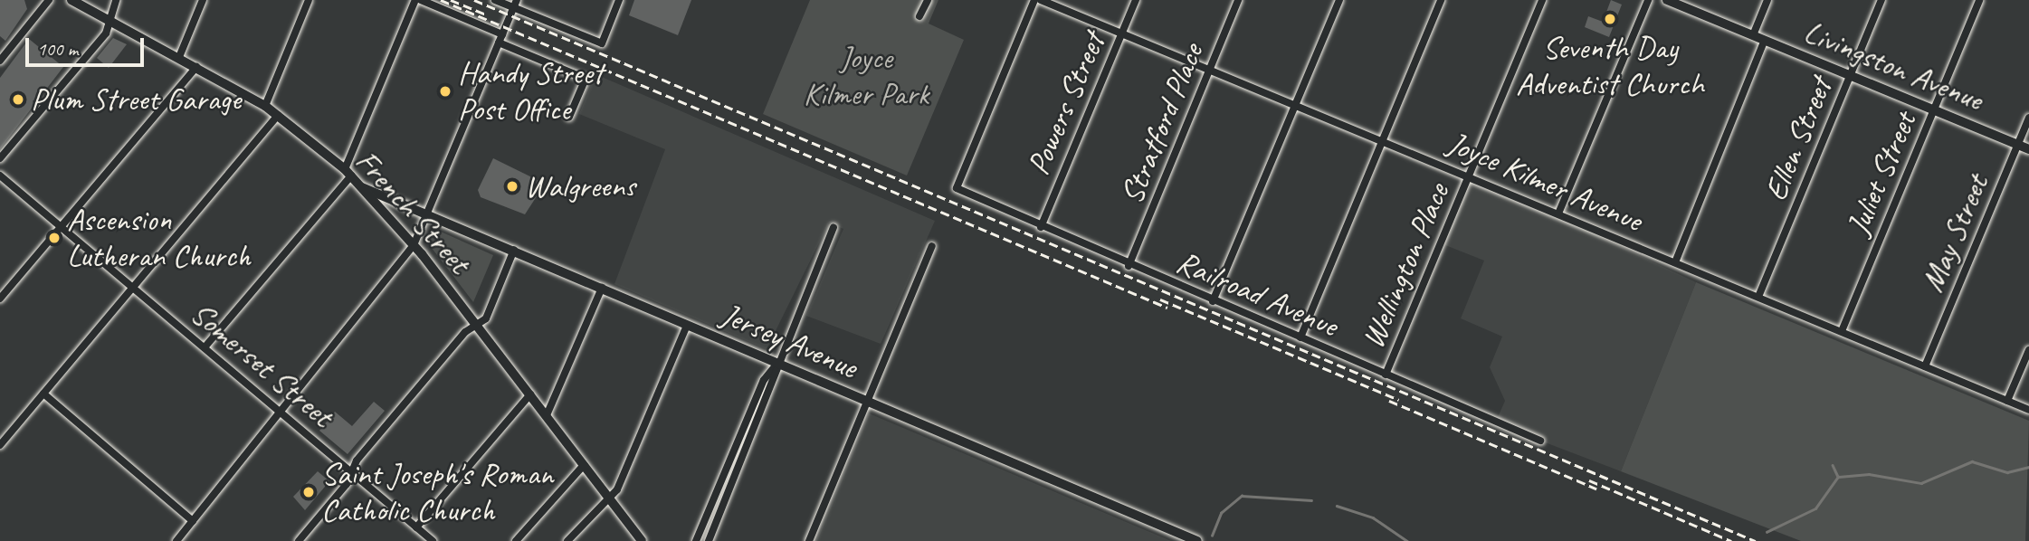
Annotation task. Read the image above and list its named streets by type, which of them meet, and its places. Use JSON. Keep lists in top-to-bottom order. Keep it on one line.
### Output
{"streets":{"main road":["Livingston Avenue","French Street"],"street":["Powers Street","Stratford Place","Ellen Street","Juliet Street","Joyce Kilmer Avenue","May Street","Wellington Place","Railroad Avenue","Jersey Avenue","Somerset Street"]},"crossings":[["Livingston Avenue","Ellen Street"],["Livingston Avenue","Juliet Street"],["Livingston Avenue","May Street"],["Powers Street","Joyce Kilmer Avenue"],["Powers Street","Railroad Avenue"],["Stratford Place","Joyce Kilmer Avenue"],["Stratford Place","Railroad Avenue"],["Ellen Street","Joyce Kilmer Avenue"],["Juliet Street","Joyce Kilmer Avenue"],["Joyce Kilmer Avenue","May Street"],["Joyce Kilmer Avenue","Wellington Place"],["French Street","Jersey Avenue"],["Wellington Place","Railroad Avenue"]],"parks":["Joyce Kilmer Park"],"places":["Seventh Day Adventist Church","Handy Street Post Office","Plum Street Garage","Walgreens","Ascension Lutheran Church","Saint Joseph's Roman Catholic Church"],"scale_bar":"100 m"}
